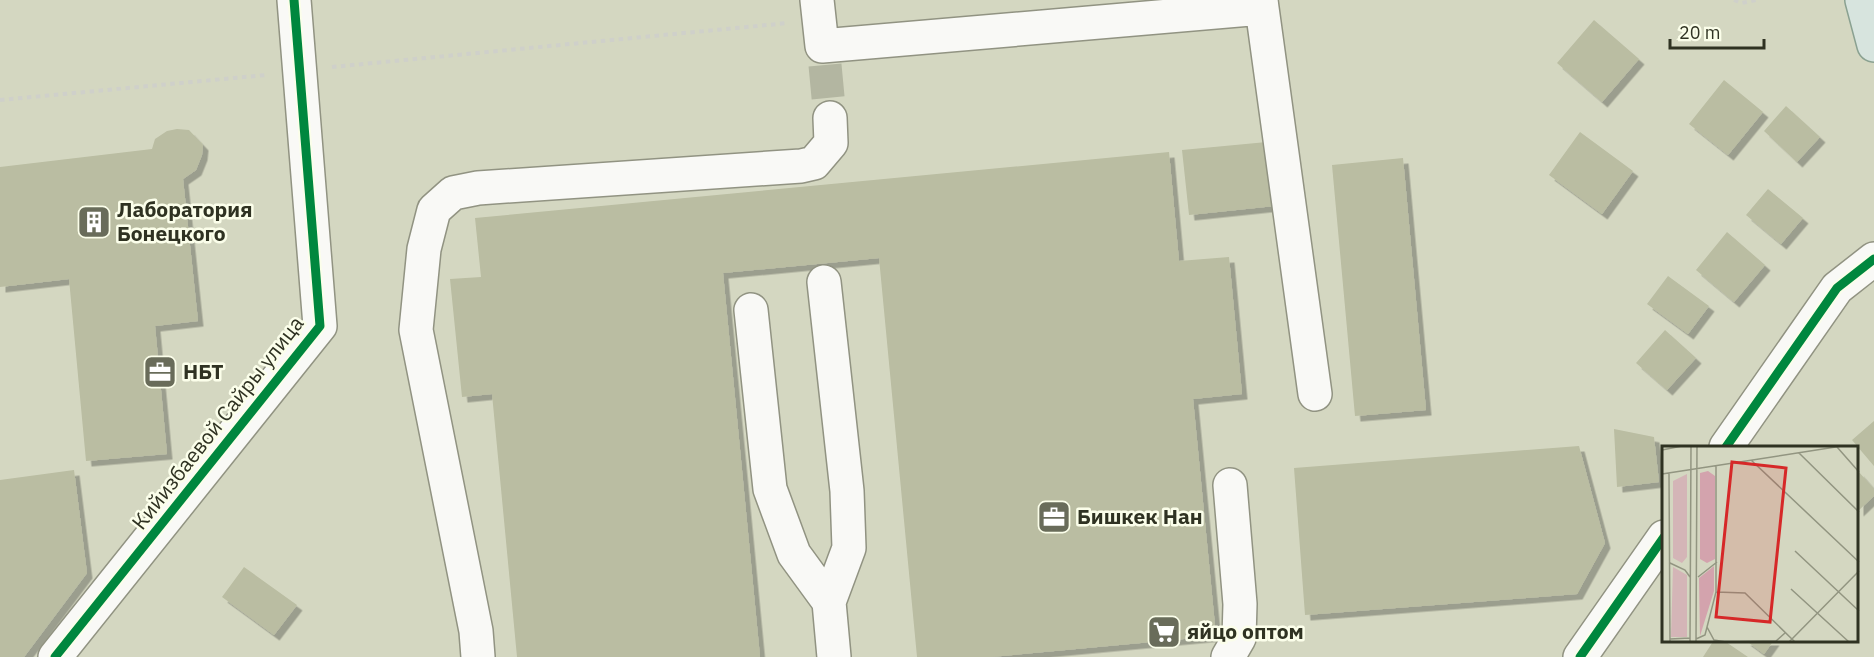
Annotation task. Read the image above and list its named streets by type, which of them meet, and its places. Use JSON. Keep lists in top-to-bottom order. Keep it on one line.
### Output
{"streets":{"street":["Кийизбаевой Сайры улица"]},"places":{"building":["Лаборатория Бонецкого"],"office":["НБТ","Бишкек Нан"],"supermarket":["яйцо оптом"]},"scale_bar":"20 m"}
